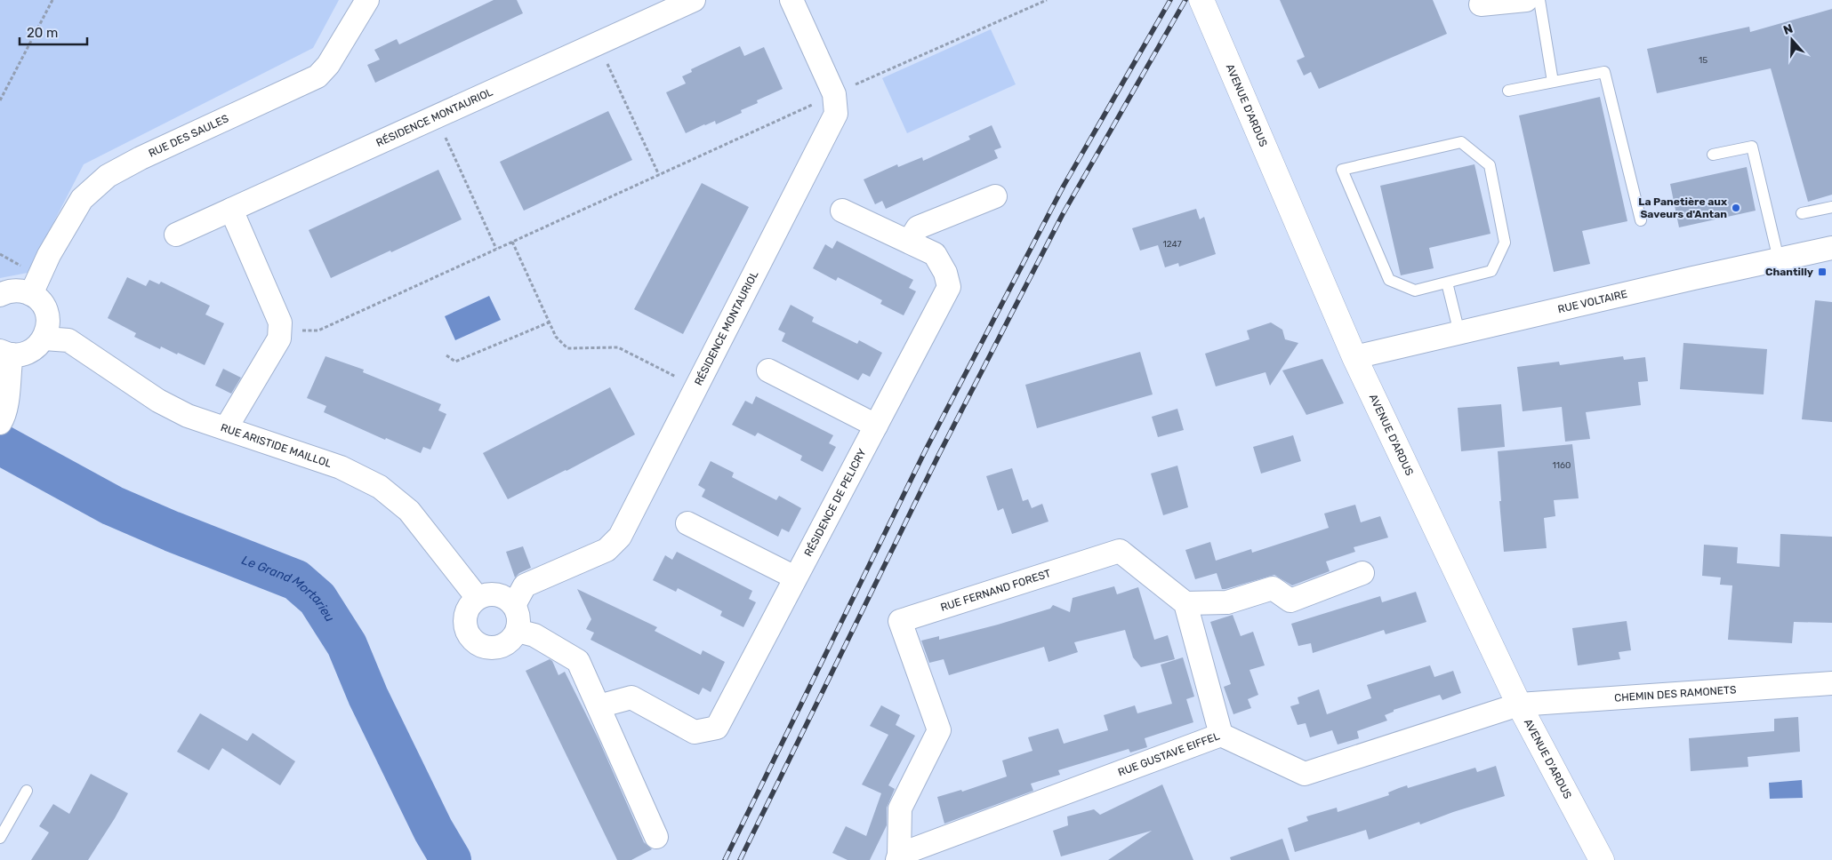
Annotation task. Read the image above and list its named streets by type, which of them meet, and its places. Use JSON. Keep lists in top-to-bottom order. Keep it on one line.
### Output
{"streets":{"main road":["AVENUE D'ARDUS"],"street":["RÉSIDENCE MONTAURIOL","RUE DES SAULES","RUE VOLTAIRE","RUE ARISTIDE MAILLOL","RÉSIDENCE DE PELICRY","RUE FERNAND FOREST","CHEMIN DES RAMONETS","RUE GUSTAVE EIFFEL"]},"crossings":[["AVENUE D'ARDUS","RUE VOLTAIRE"],["AVENUE D'ARDUS","CHEMIN DES RAMONETS"],["AVENUE D'ARDUS","RUE GUSTAVE EIFFEL"],["RÉSIDENCE MONTAURIOL","RUE ARISTIDE MAILLOL"],["RUE FERNAND FOREST","RUE GUSTAVE EIFFEL"],["CHEMIN DES RAMONETS","RUE GUSTAVE EIFFEL"]],"water":["Le Grand Mortarieu"],"places":{"other":["La Panetière aux Saveurs d'Antan"],"transit":["Chantilly"]},"house_numbers":["15","1247","1160"],"scale_bar":"20 m","north":"top"}
